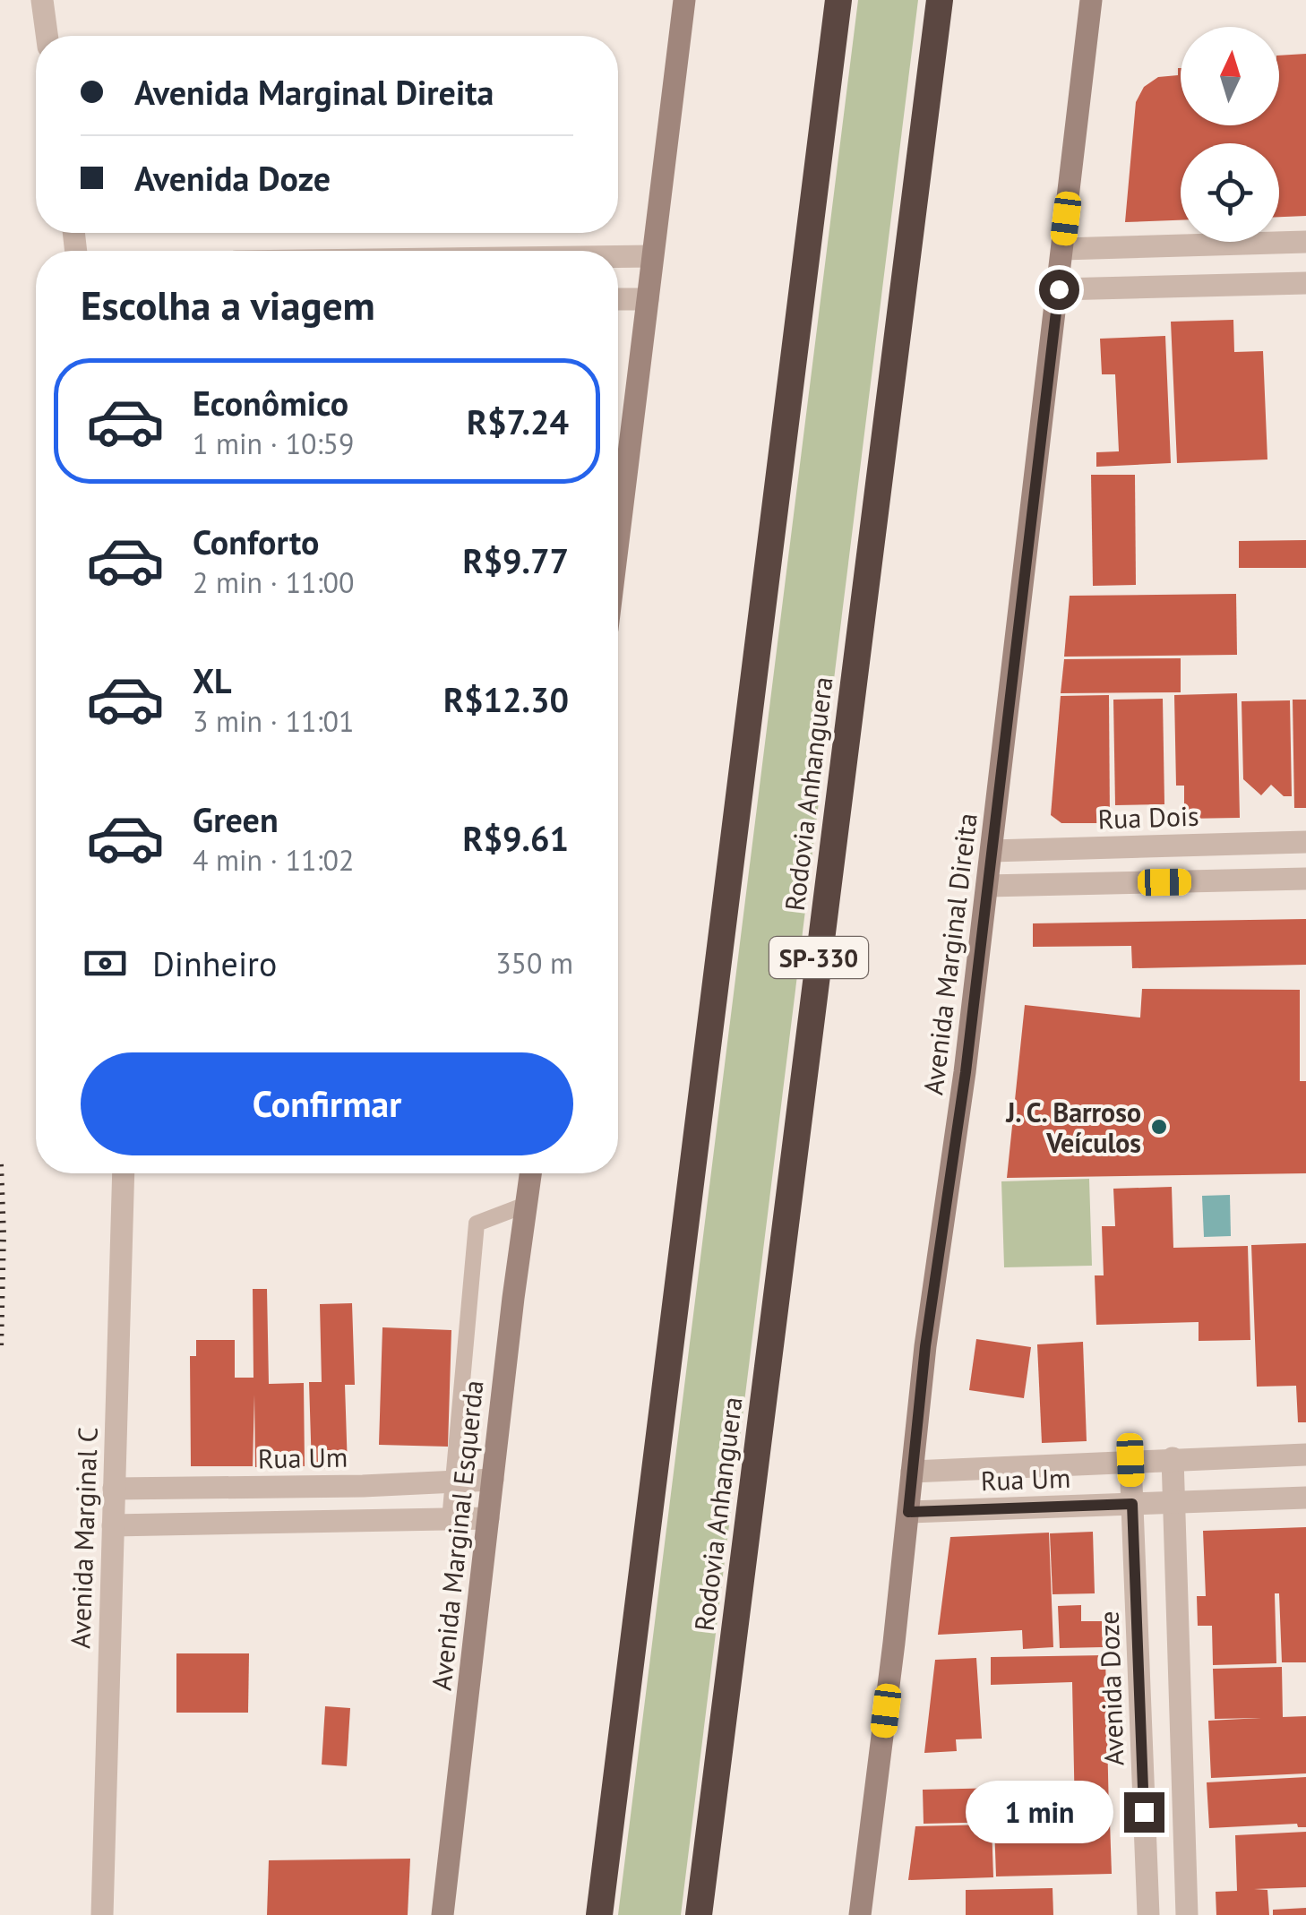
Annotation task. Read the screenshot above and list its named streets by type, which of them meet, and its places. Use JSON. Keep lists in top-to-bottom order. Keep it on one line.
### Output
{"streets":{"highway":["Rodovia Anhanguera","SP-330"],"main road":["Avenida Marginal Direita","Avenida Marginal Esquerda"],"street":["Rua Dois","Rua Um","Avenida Marginal C","Avenida Doze"]},"crossings":[["Rua Dois","Avenida Marginal Direita"],["Avenida Marginal Direita","Rua Um"],["Rua Um","Avenida Marginal Esquerda"],["Rua Um","Avenida Marginal C"],["Rua Um","Avenida Doze"]],"places":["J. C. Barroso Veículos"],"north":"top","page":{"banner":["Avenida Marginal Direita","Avenida Doze"],"heading":"Escolha a viagem","list":[{"name":"Econômico","note":"1 min · 10:59","value":"R$7.24"},{"name":"Conforto","note":"2 min · 11:00","value":"R$9.77"},{"name":"XL","note":"3 min · 11:01","value":"R$12.30"},{"name":"Green","note":"4 min · 11:02","value":"R$9.61"}],"pay":["Dinheiro","350 m"],"buttons":"Confirmar","bubble":"1 min"}}
